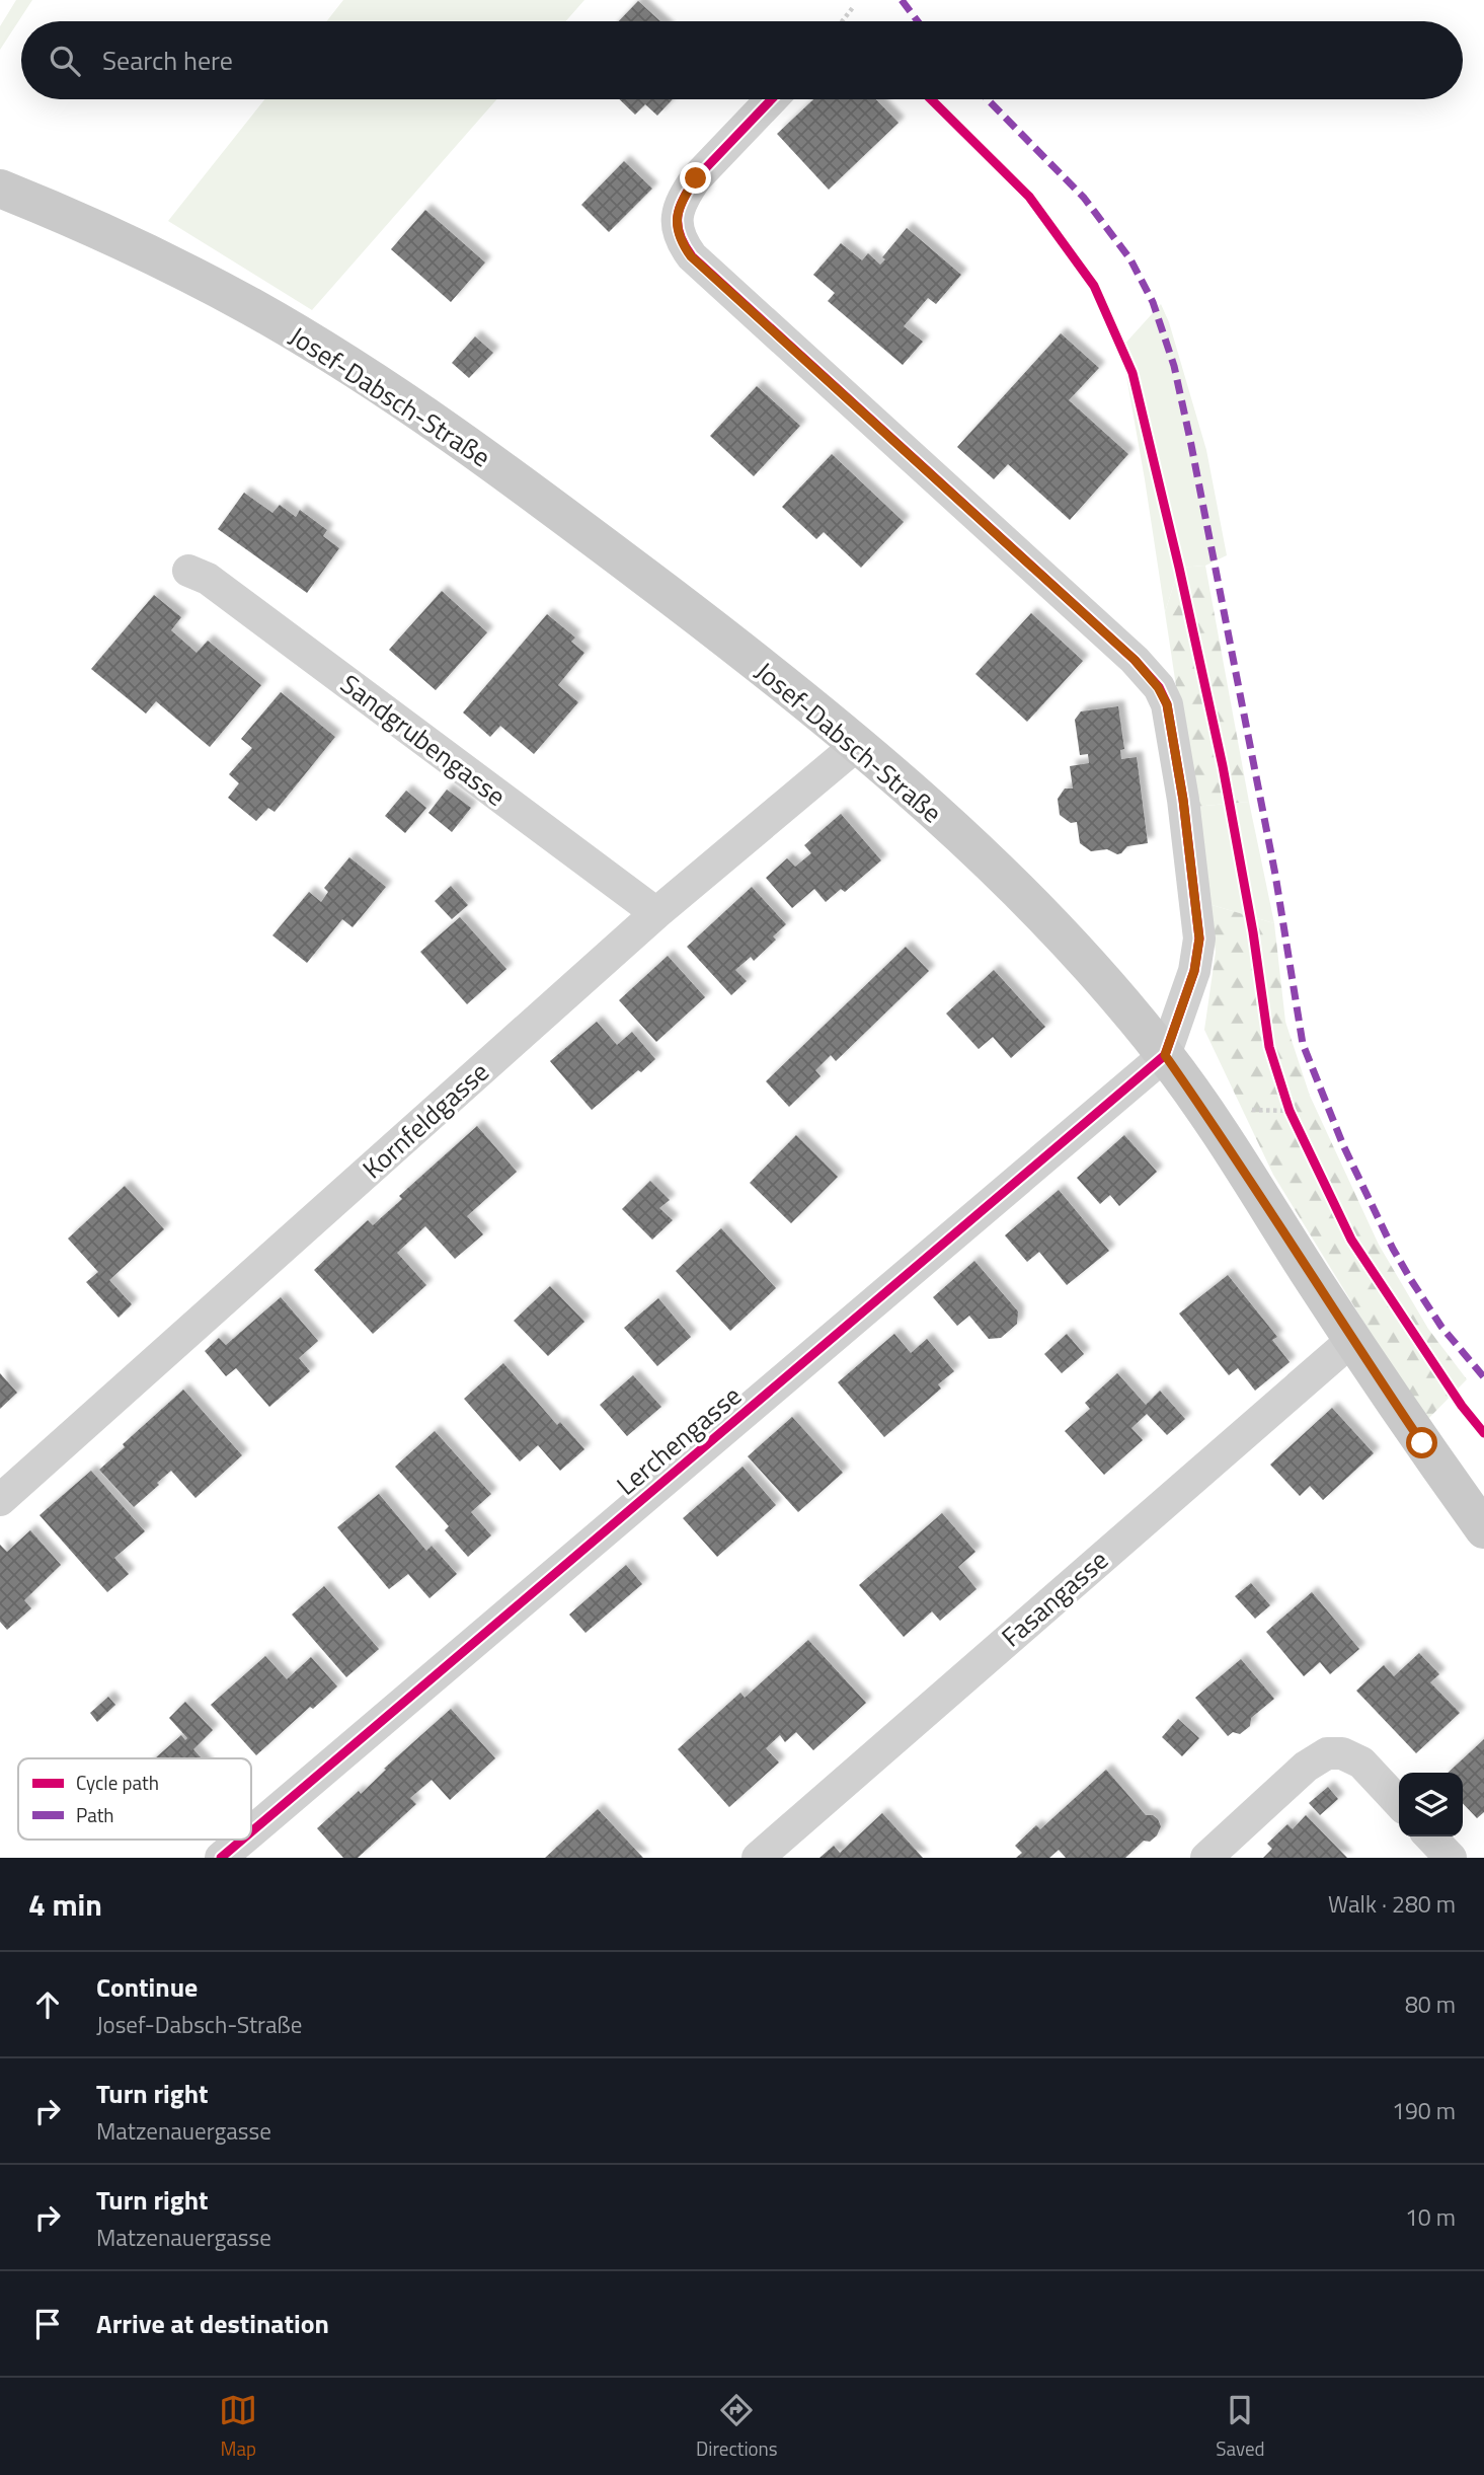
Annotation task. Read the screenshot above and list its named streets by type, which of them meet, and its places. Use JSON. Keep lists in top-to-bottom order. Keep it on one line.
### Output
{"streets":{"main road":["Josef-Dabsch-Straße"],"street":["Sandgrubengasse","Kornfeldgasse","Lerchengasse","Fasangasse"]},"crossings":[["Josef-Dabsch-Straße","Kornfeldgasse"],["Josef-Dabsch-Straße","Lerchengasse"],["Josef-Dabsch-Straße","Fasangasse"],["Sandgrubengasse","Kornfeldgasse"]],"legend":["Cycle path","Path"],"page":{"search":"Search here","heading":["4 min","Walk · 280 m"],"list":[["Continue","Josef-Dabsch-Straße","80 m"],["Turn right","Matzenauergasse","190 m"],["Turn right","Matzenauergasse","10 m"],"Arrive at destination"],"nav":["Map","Directions","Saved"]}}
